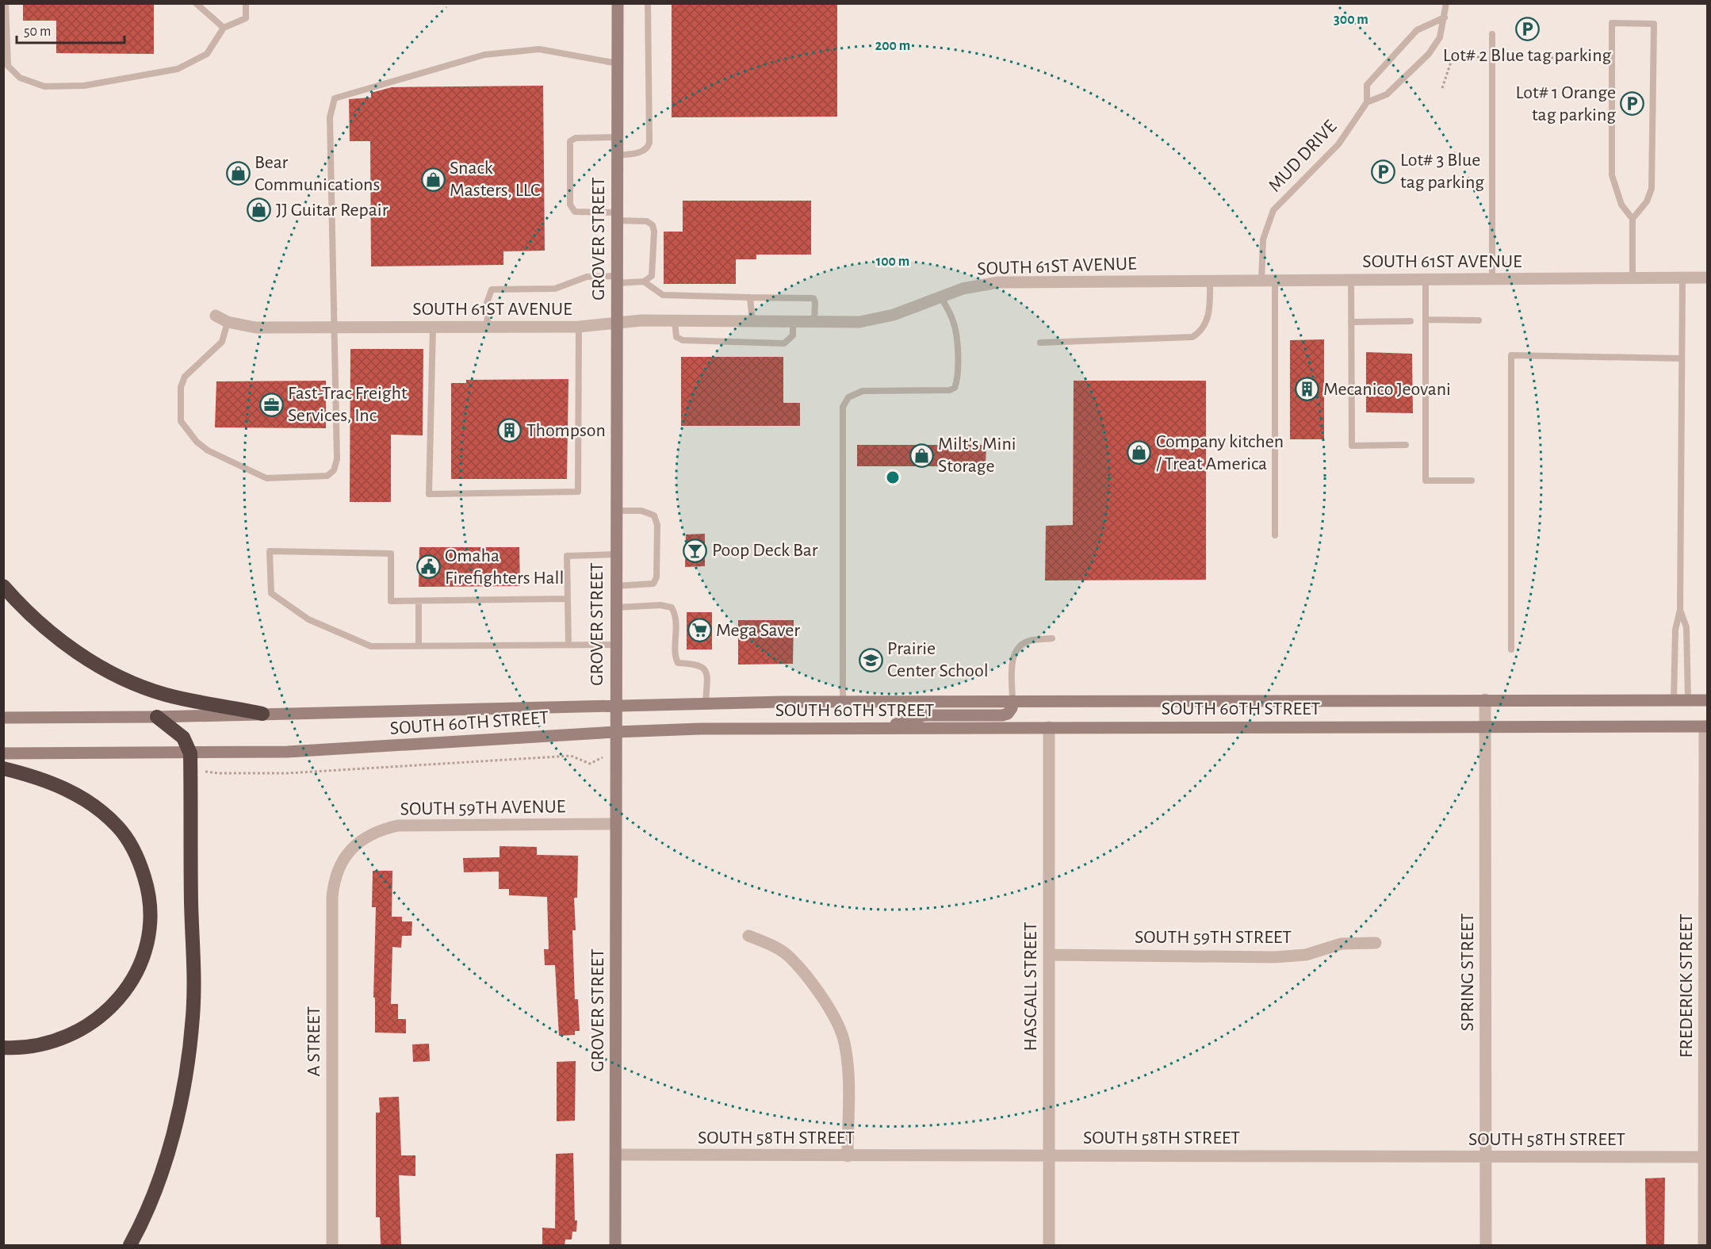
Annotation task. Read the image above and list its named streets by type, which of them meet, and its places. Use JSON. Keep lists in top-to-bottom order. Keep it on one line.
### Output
{"streets":{"main road":["GROVER STREET","SOUTH 60TH STREET"],"street":["SOUTH 61ST AVENUE","SOUTH 59TH AVENUE","SOUTH 59TH STREET","SPRING STREET","FREDERICK STREET","HASCALL STREET","A STREET","SOUTH 58TH STREET"],"lane":["MUD DRIVE"]},"crossings":[["MUD DRIVE","SOUTH 61ST AVENUE"],["GROVER STREET","SOUTH 61ST AVENUE"],["GROVER STREET","SOUTH 60TH STREET"],["GROVER STREET","SOUTH 59TH AVENUE"],["GROVER STREET","SOUTH 58TH STREET"],["SOUTH 60TH STREET","SPRING STREET"],["SOUTH 60TH STREET","FREDERICK STREET"],["SOUTH 60TH STREET","HASCALL STREET"],["SOUTH 59TH AVENUE","A STREET"],["SOUTH 59TH STREET","HASCALL STREET"],["SPRING STREET","SOUTH 58TH STREET"],["FREDERICK STREET","SOUTH 58TH STREET"],["HASCALL STREET","SOUTH 58TH STREET"]],"places":{"parking":["Lot# 2 Blue tag parking","Lot# 1 Orange tag parking","Lot# 3 Blue tag parking"],"shop":["Bear Communications","Snack Masters, LLC","JJ Guitar Repair","Company kitchen / Treat America","Milt's Mini Storage"],"building":["Mecanico Jeovani","Thompson"],"office":["Fast-Trac Freight Services, Inc"],"bar":["Poop Deck Bar"],"public building":["Omaha Firefighters Hall"],"supermarket":["Mega Saver"],"school or university":["Prairie Center School"]},"scale_bar":"50 m","rings":["300 m","200 m","100 m"]}
